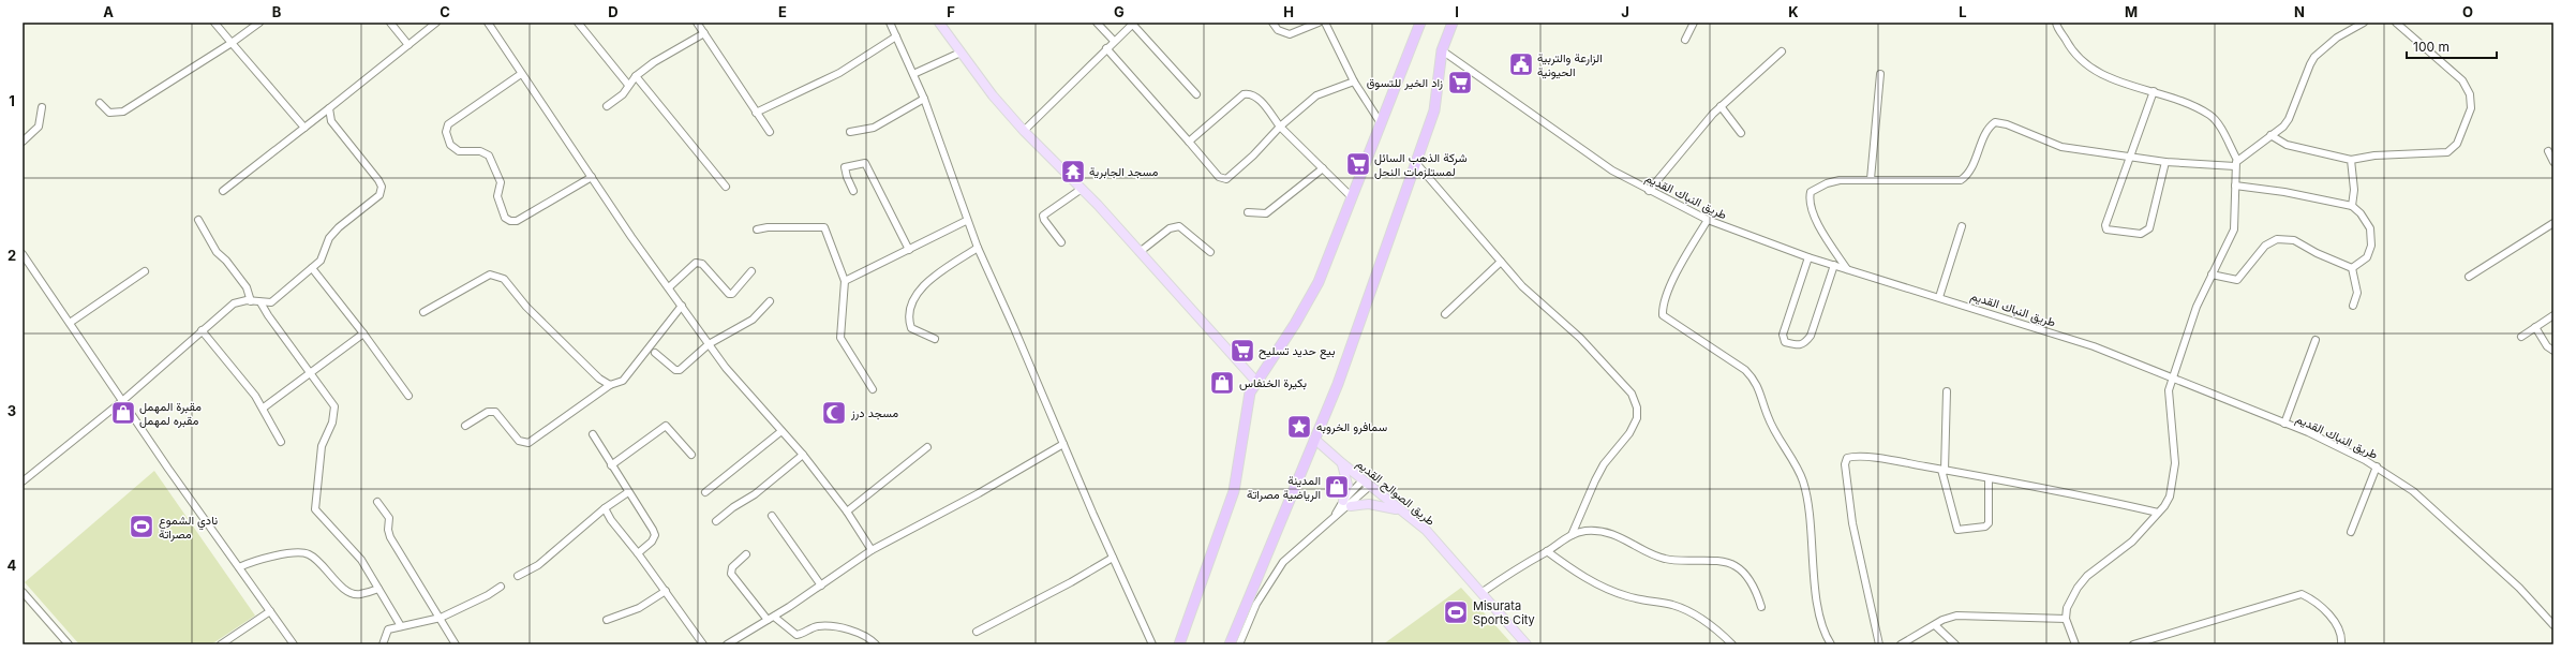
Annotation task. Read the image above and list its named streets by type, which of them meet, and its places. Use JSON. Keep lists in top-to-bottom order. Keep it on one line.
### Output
{"streets":{"main road":["طريق الصوالح القديم"],"street":["طريق النباك القديم"]},"places":{"public building":["الزارعة والتربية الحيونية"],"supermarket":["زاد الخير للتسوق","شركة الذهب السائل لمستلزمات النحل","بيع حديد تسليح"],"temple":["مسجد الجابرية"],"shop":["بكيرة الخنفاس","مقبرة المهمل مقبره لمهمل","المدينة الرياضية مصراتة"],"mosque":["مسجد درز"],"place":["سمافرو الخروبه"],"sports":["نادي الشموع مصراتة","Misurata Sports City"]},"scale_bar":"100 m","grid":{"columns":["A","B","C","D","E","F","G","H","I","J","K","L","M","N","O"],"rows":["1","2","3","4"]}}
